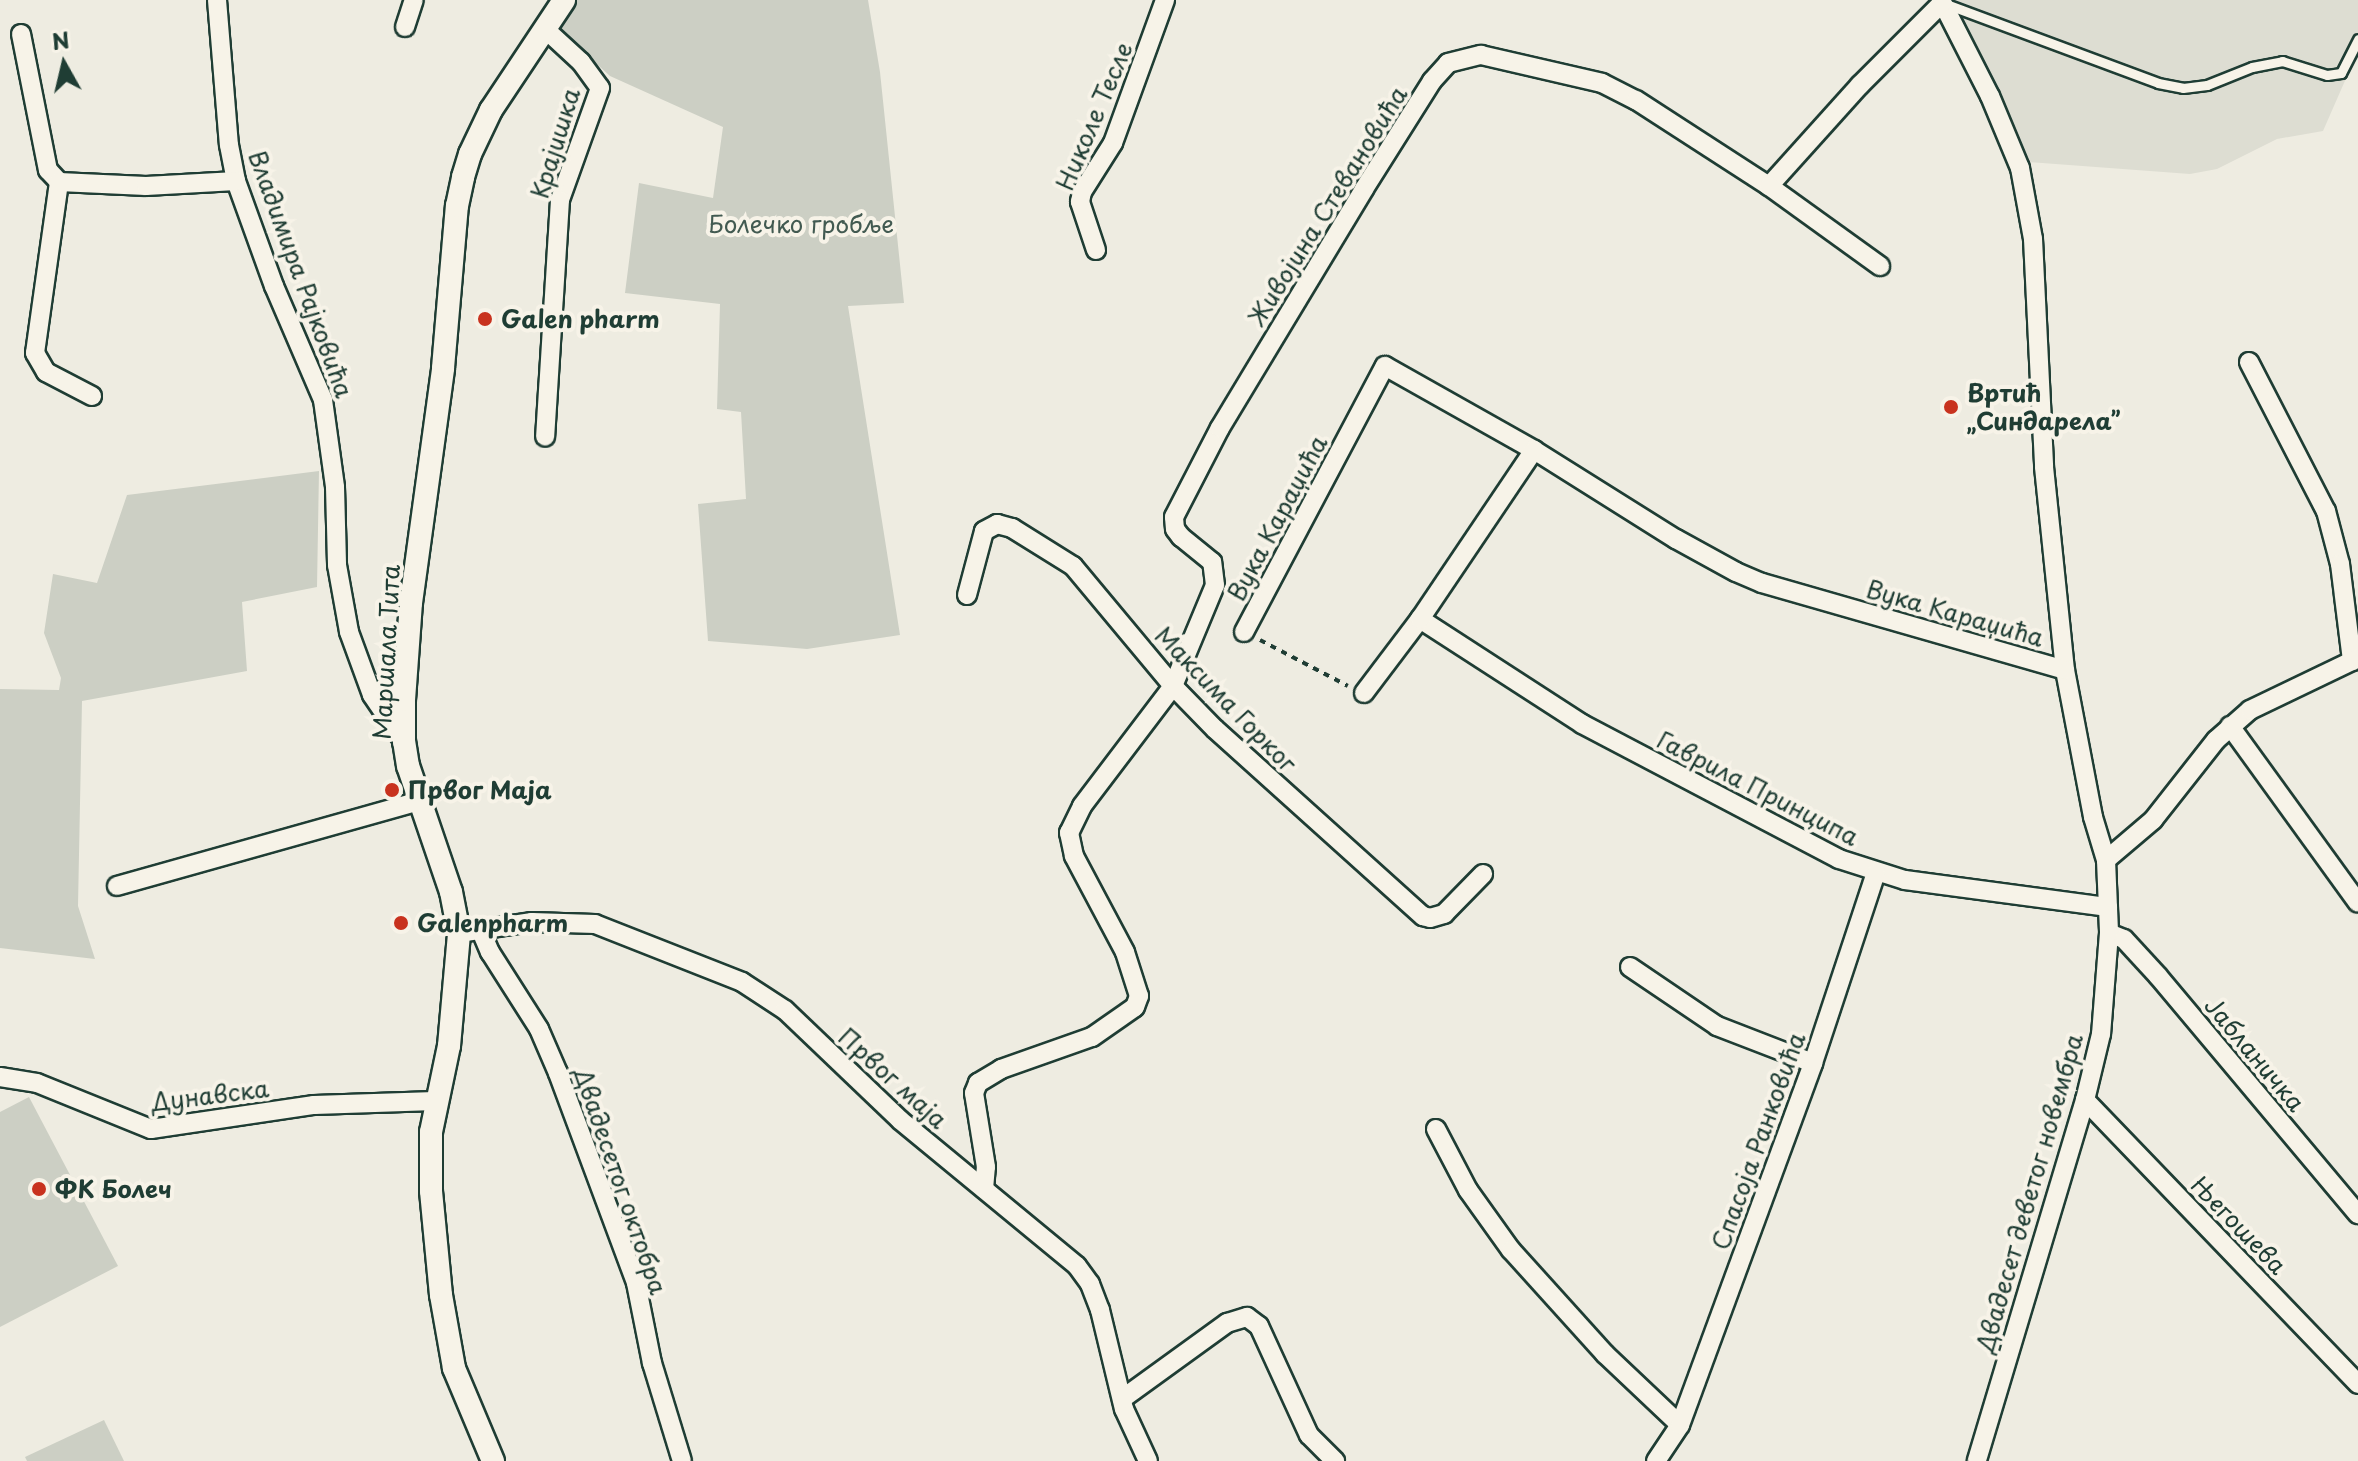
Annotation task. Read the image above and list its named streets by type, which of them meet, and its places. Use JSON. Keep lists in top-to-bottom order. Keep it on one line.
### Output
{"streets":{"street":["Николе Тесле","Крајишка","Живојина Стевановића","Владимира Рајковића","Вука Караџића","Маршала Тита","Максима Горког","Гаврила Принципа","Јабланичка","Првог маја","Дунавска","Спасоја Ранковића","Двадесетог октобра","Двадесет деветог новембра","Његошева"]},"crossings":[["Крајишка","Маршала Тита"],["Живојина Стевановића","Максима Горког"],["Владимира Рајковића","Маршала Тита"],["Вука Караџића","Двадесет деветог новембра"],["Маршала Тита","Првог маја"],["Маршала Тита","Дунавска"],["Маршала Тита","Двадесетог октобра"],["Гаврила Принципа","Спасоја Ранковића"],["Гаврила Принципа","Двадесет деветог новембра"],["Јабланичка","Двадесет деветог новембра"],["Првог маја","Двадесетог октобра"],["Двадесет деветог новембра","Његошева"]],"parks":["Болечко гробље"],"places":["Galen pharm","Вртић „Синдарела”","Првог Маја","Galenpharm","ФК Болеч"],"north":"top"}
